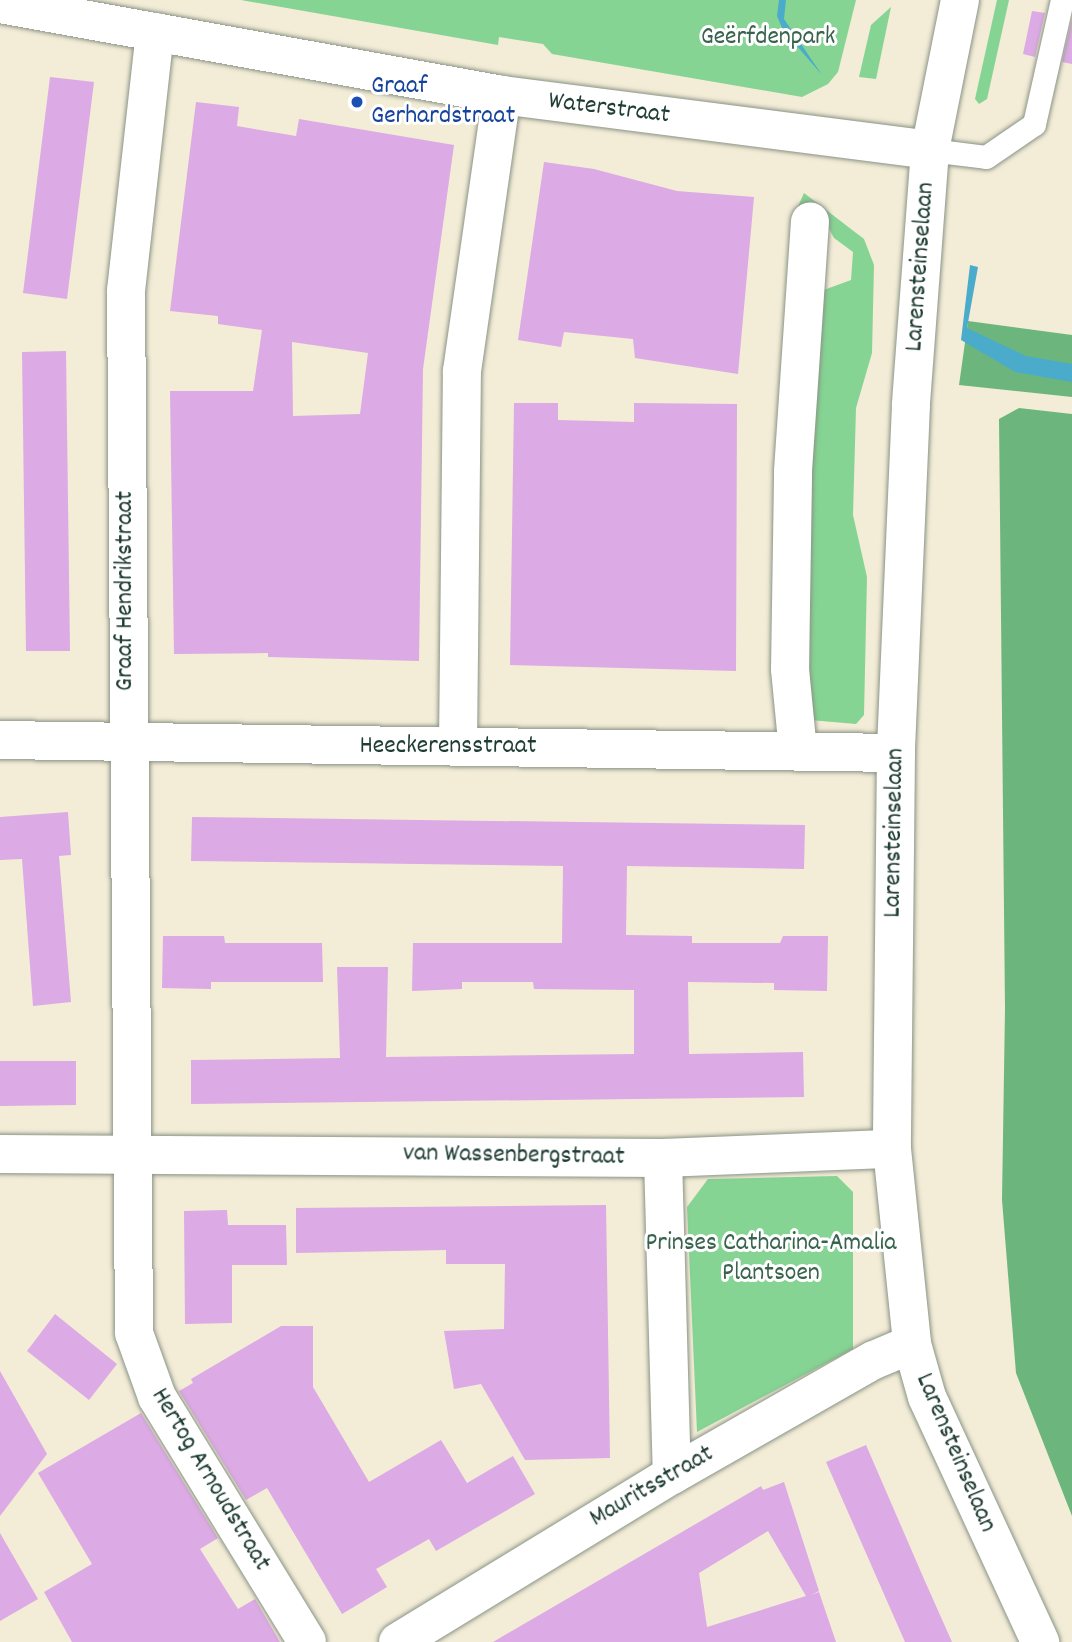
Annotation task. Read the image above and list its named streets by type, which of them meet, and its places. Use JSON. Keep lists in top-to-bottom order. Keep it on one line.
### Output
{"streets":{"street":["Waterstraat","Larensteinselaan","Graaf Hendrikstraat","Heeckerensstraat","van Wassenbergstraat","Hertog Arnoudstraat","Mauritsstraat"]},"crossings":[["Waterstraat","Larensteinselaan"],["Waterstraat","Graaf Hendrikstraat"],["Larensteinselaan","Heeckerensstraat"],["Larensteinselaan","van Wassenbergstraat"],["Larensteinselaan","Mauritsstraat"],["Graaf Hendrikstraat","Heeckerensstraat"],["Graaf Hendrikstraat","van Wassenbergstraat"],["Graaf Hendrikstraat","Hertog Arnoudstraat"],["van Wassenbergstraat","Hertog Arnoudstraat"]],"parks":["Geërfdenpark","Prinses Catharina-Amalia Plantsoen"],"places":["Graaf Gerhardstraat"]}
